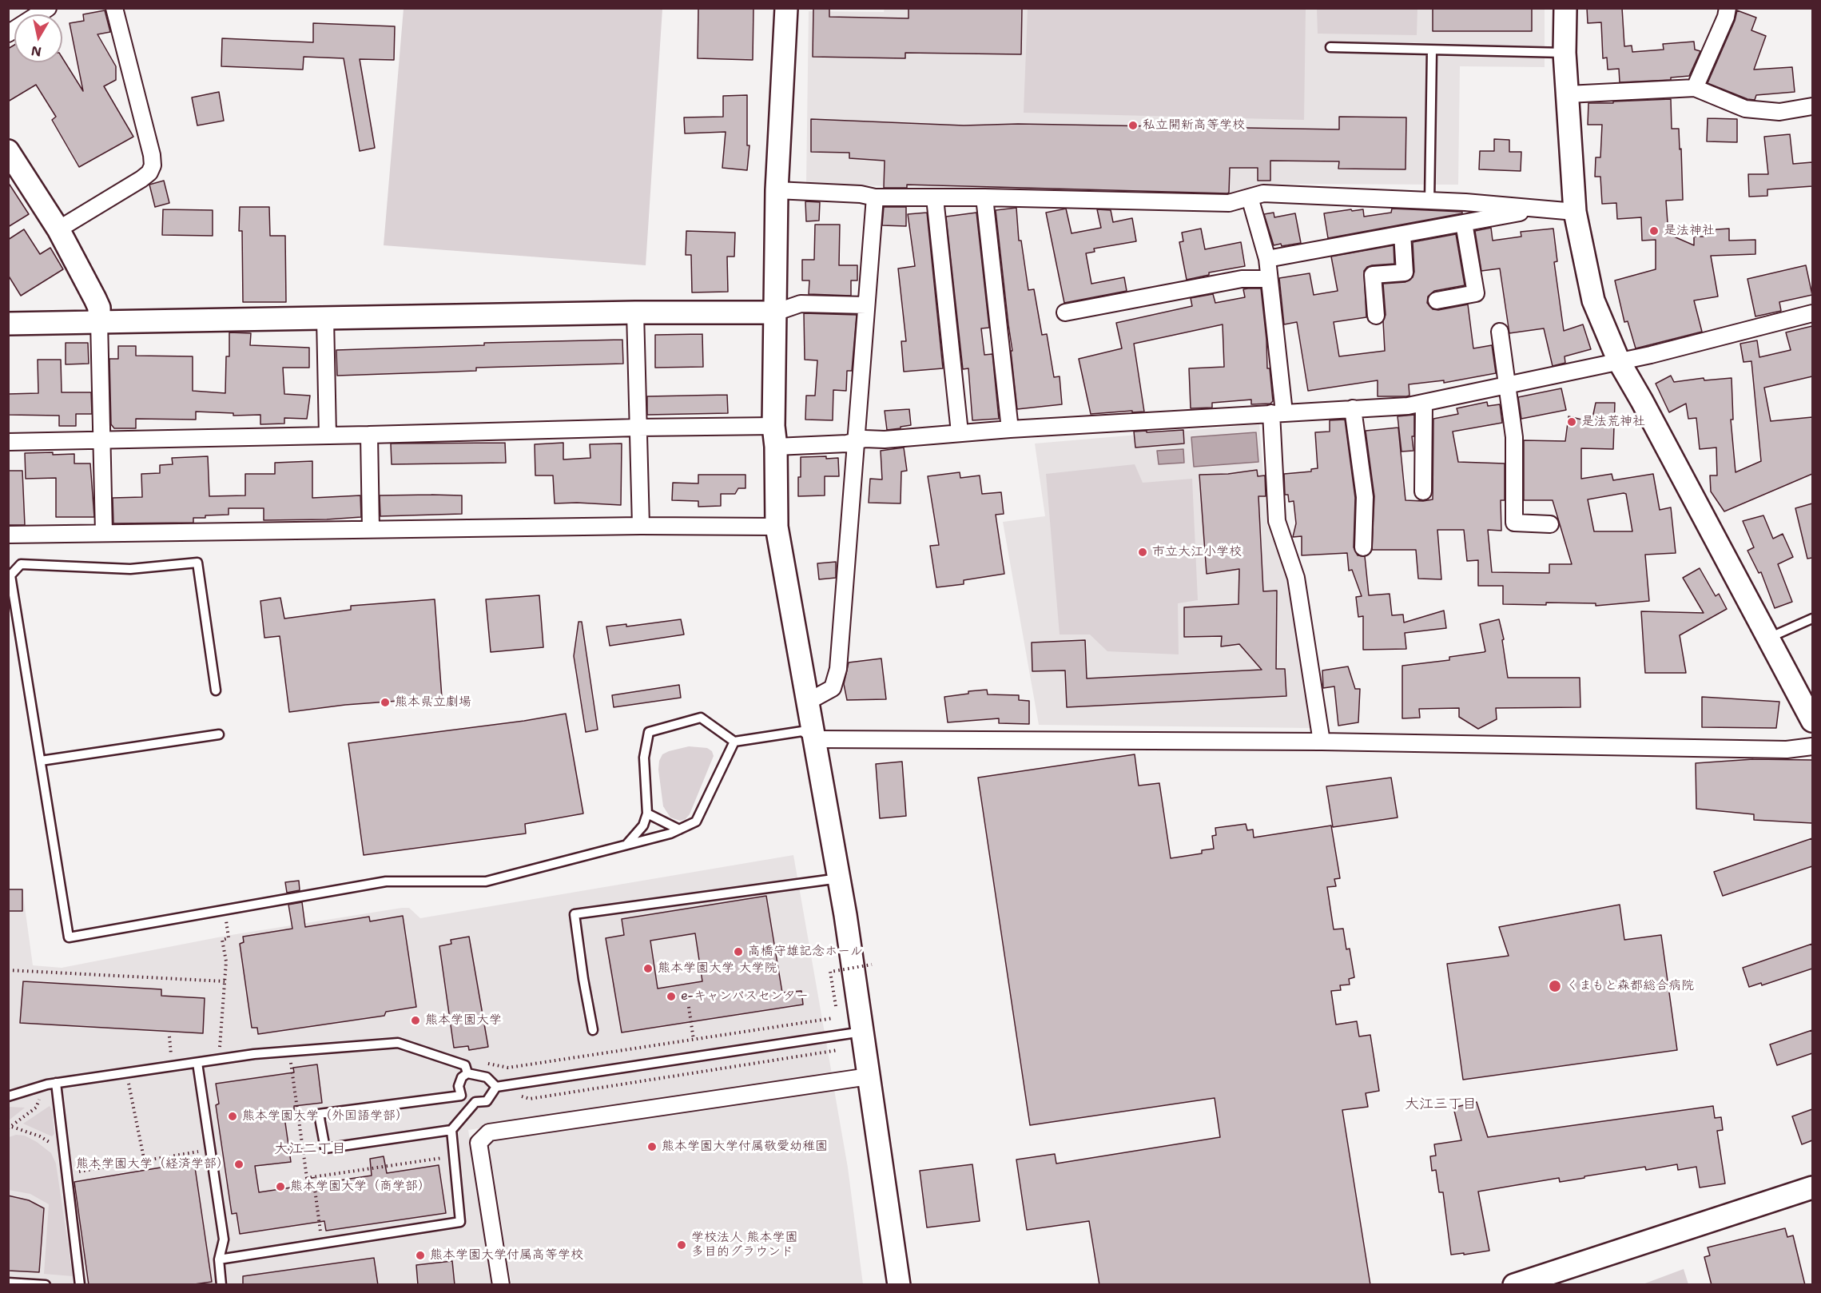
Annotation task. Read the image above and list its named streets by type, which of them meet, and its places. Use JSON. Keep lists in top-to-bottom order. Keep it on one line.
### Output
{"districts":["大江三丁目","大江二丁目"],"places":["私立開新高等学校","是法神社","是法荒神社","市立大江小学校","熊本県立劇場","高橋守雄記念ホール","熊本学園大学 大学院","くまもと森都総合病院","e-キャンパスセンター","熊本学園大学","熊本学園大学（外国語学部）","熊本学園大学付属敬愛幼稚園","熊本学園大学（経済学部）","熊本学園大学（商学部）","学校法人 熊本学園 多目的グラウンド","熊本学園大学付属高等学校"],"north":"bottom"}
